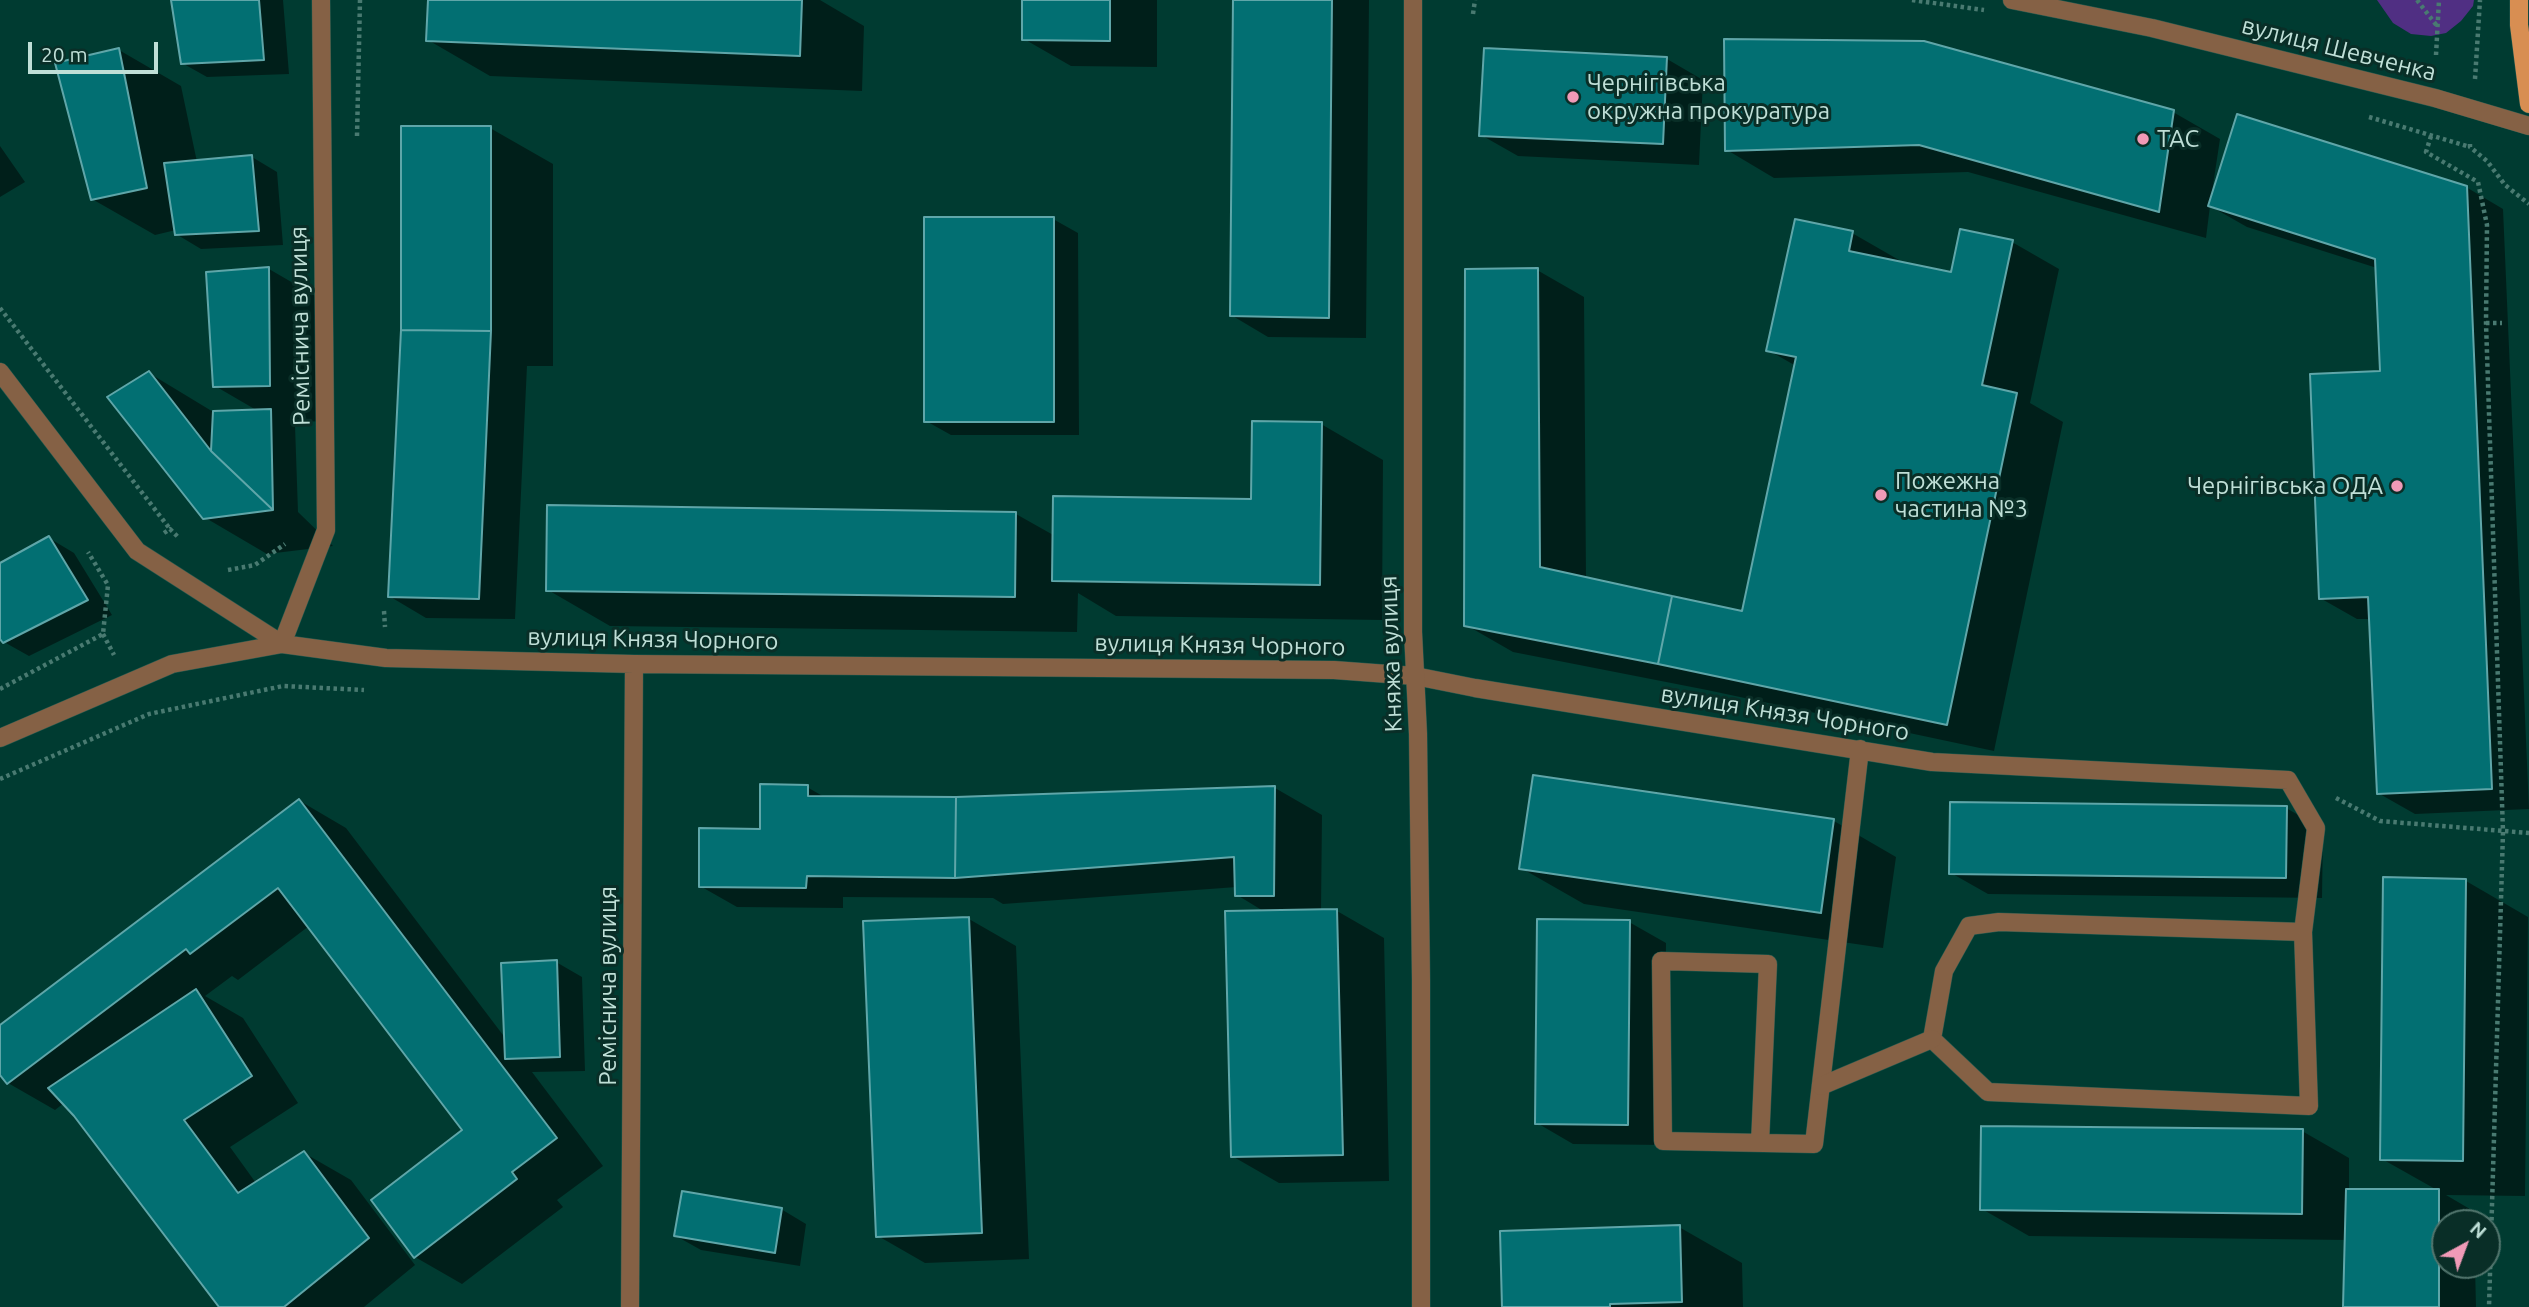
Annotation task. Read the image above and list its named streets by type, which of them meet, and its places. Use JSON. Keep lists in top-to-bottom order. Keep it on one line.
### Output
{"streets":{"street":["вулиця Шевченка","Реміснича вулиця","вулиця Князя Чорного","Княжа вулиця"]},"crossings":[["Реміснича вулиця","вулиця Князя Чорного"],["вулиця Князя Чорного","Княжа вулиця"]],"places":["Чернігівська окружна прокуратура","ТАС","Чернігівська ОДА","Пожежна частина №3"],"scale_bar":"20 m","north":"top right"}
